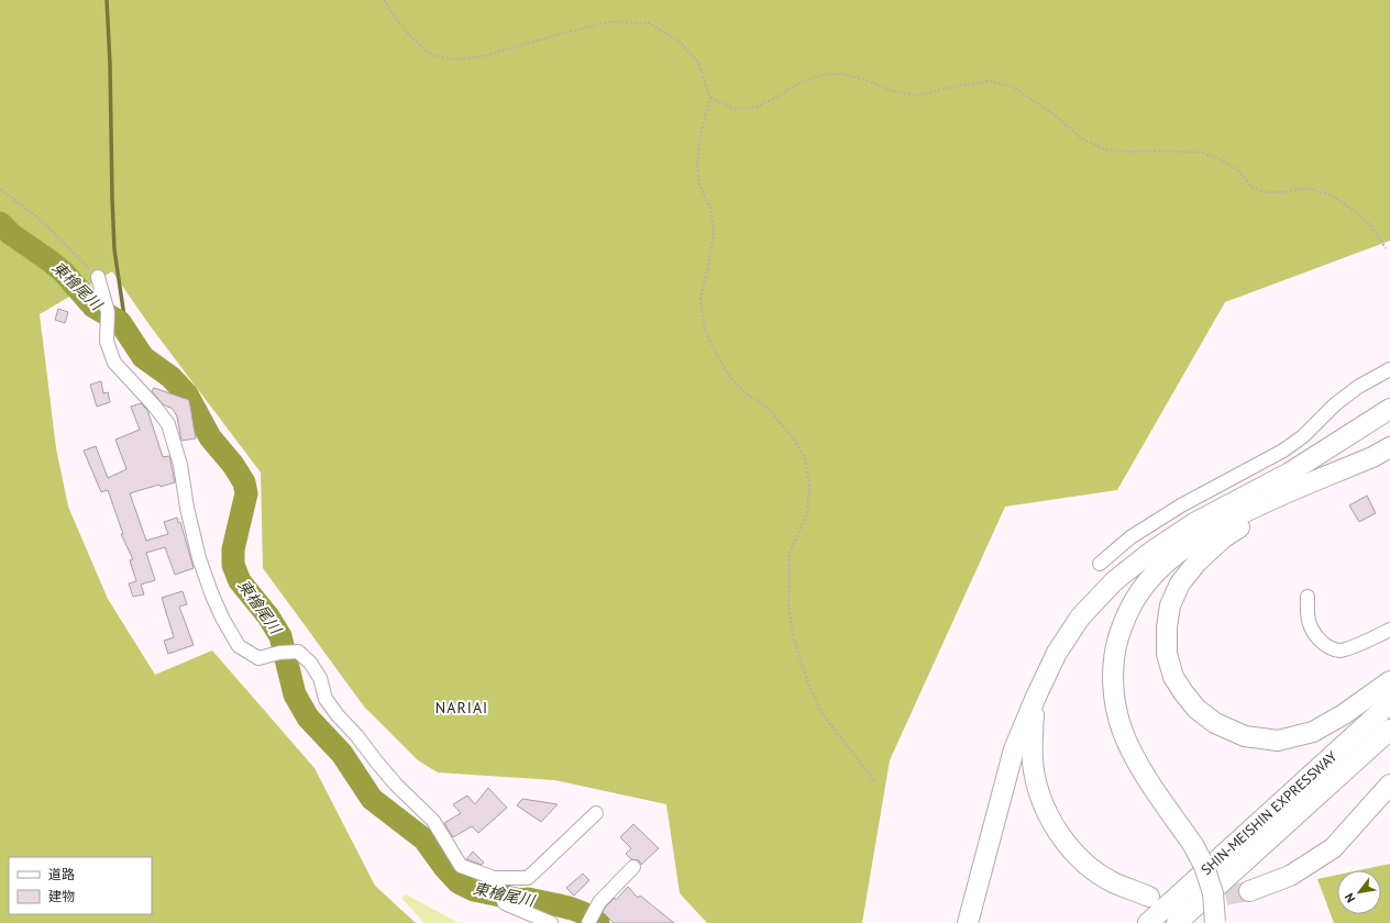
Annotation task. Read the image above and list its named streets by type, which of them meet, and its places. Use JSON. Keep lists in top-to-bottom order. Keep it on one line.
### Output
{"streets":{"highway":["SHIN-MEISHIN EXPRESSWAY"]},"districts":["NARIAI"],"water":["東檜尾川"],"legend":["道路","建物"],"north":"bottom left"}
